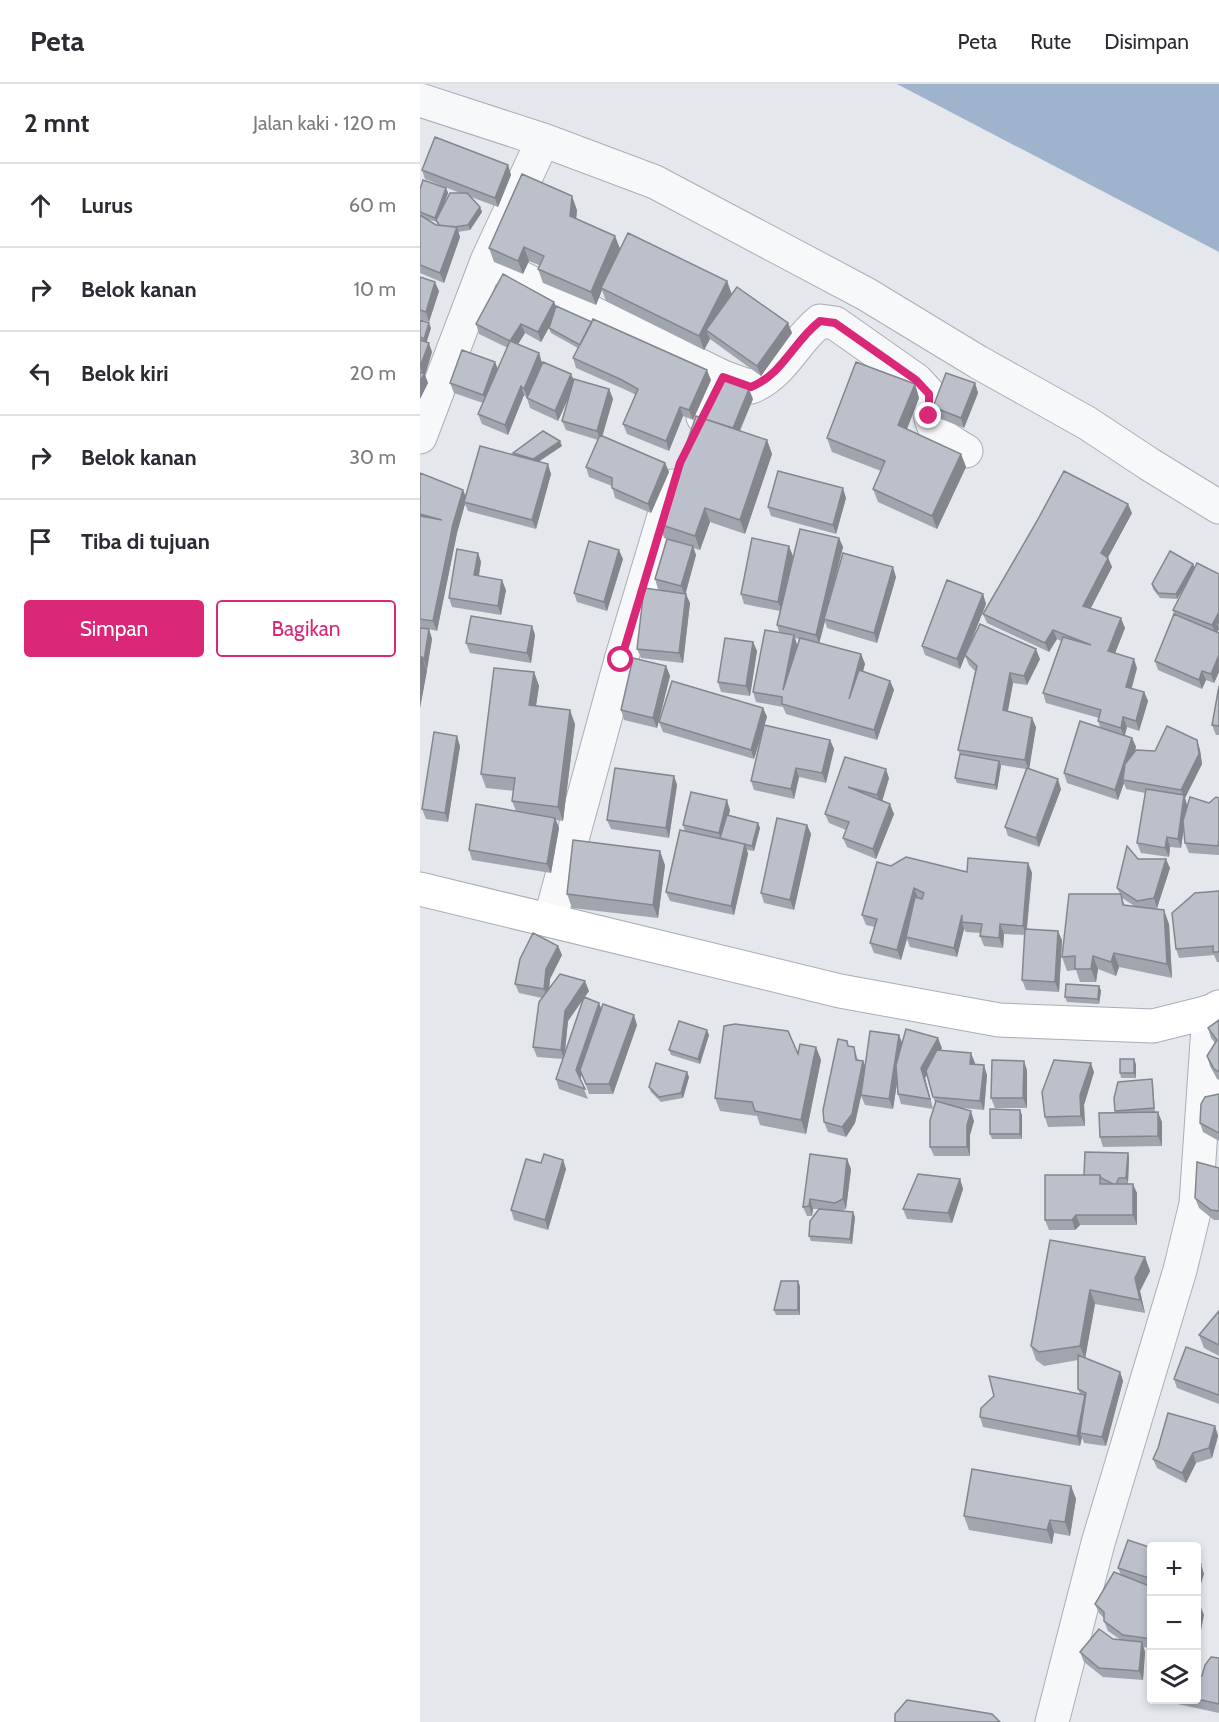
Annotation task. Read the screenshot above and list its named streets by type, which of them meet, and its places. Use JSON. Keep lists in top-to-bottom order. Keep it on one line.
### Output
{"page":{"header":"Peta","nav":["Peta","Rute","Disimpan"],"heading":["2 mnt","Jalan kaki · 120 m"],"list":[["Lurus","60 m"],["Belok kanan","10 m"],["Belok kiri","20 m"],["Belok kanan","30 m"],"Tiba di tujuan"],"buttons":["Simpan","Bagikan"],"map_buttons":["+","−"]}}
